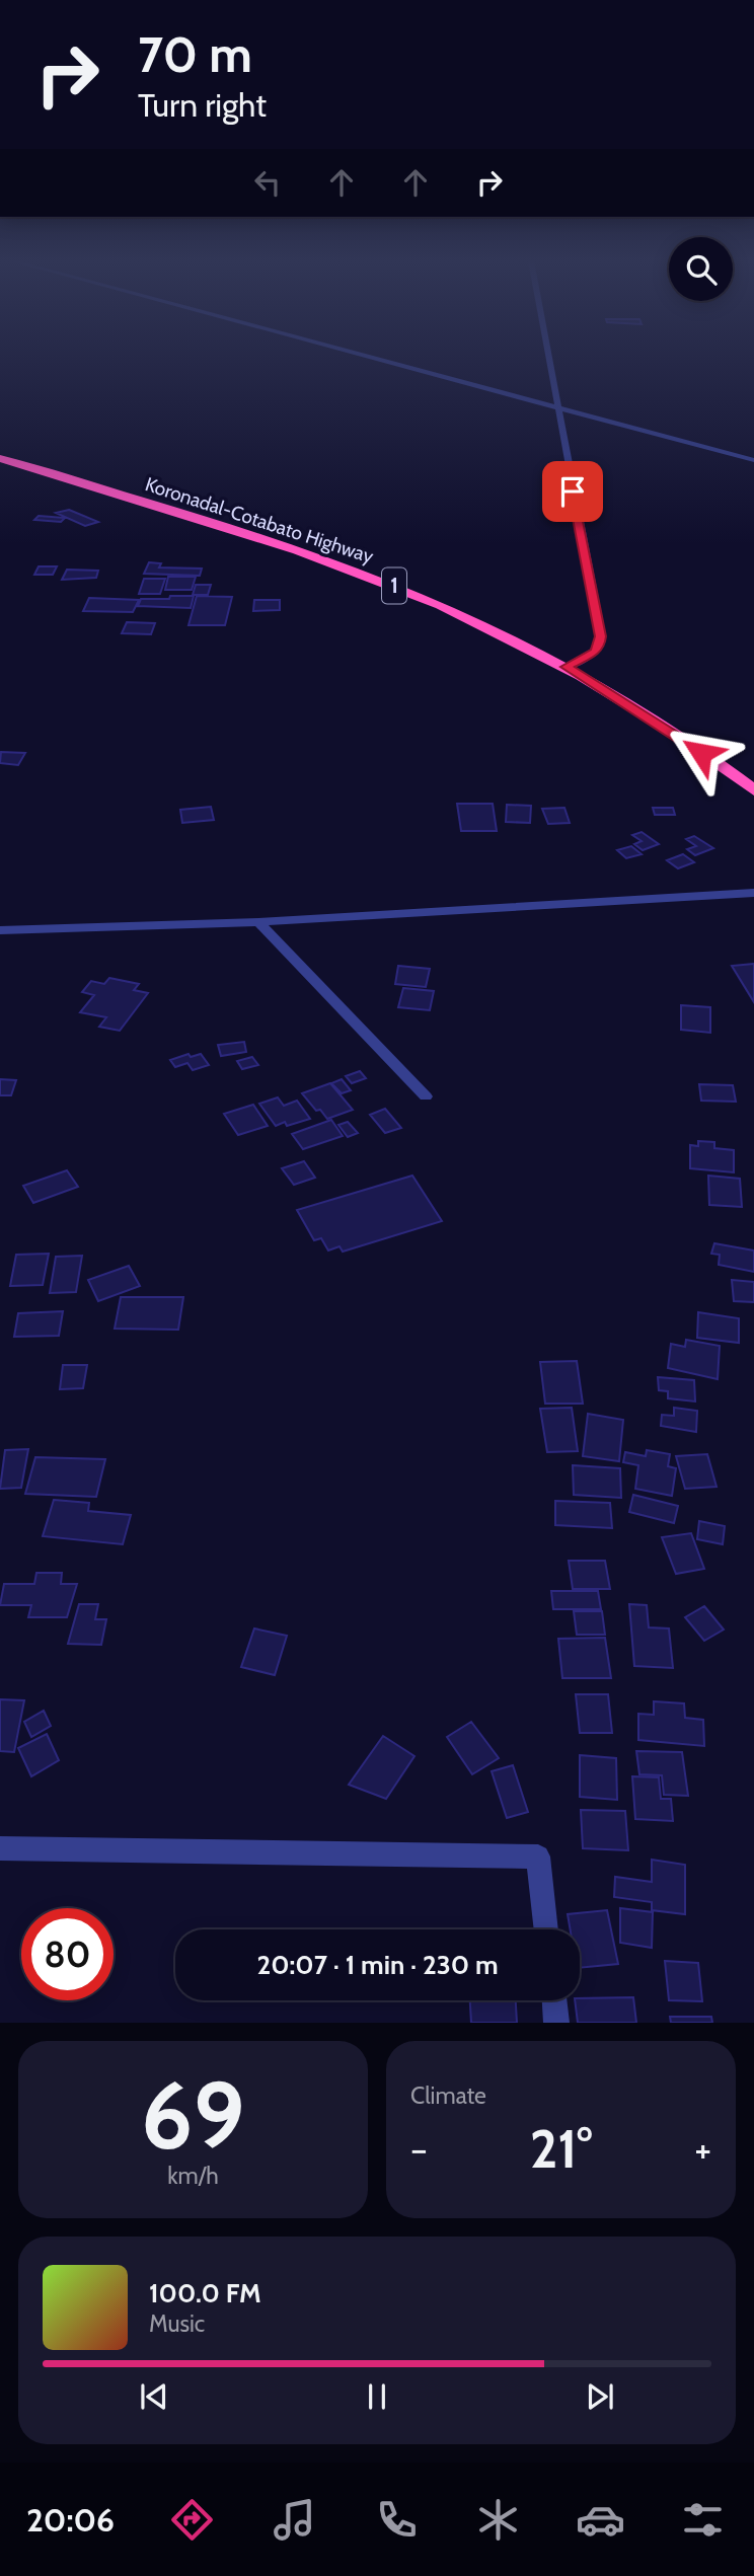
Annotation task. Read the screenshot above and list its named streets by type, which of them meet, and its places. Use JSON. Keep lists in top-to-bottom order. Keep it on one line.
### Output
{"streets":{"highway":["Koronadal-Cotabato Highway","1"]},"page":{"turn":["70 m","Turn right"],"limit":"80","trip":"20:07 · 1 min · 230 m","tile":[["69","km/h"],"Climate"],"heat":["−","21°","+"],"song":["100.0 FM","Music"],"tabs":"20:06"}}
